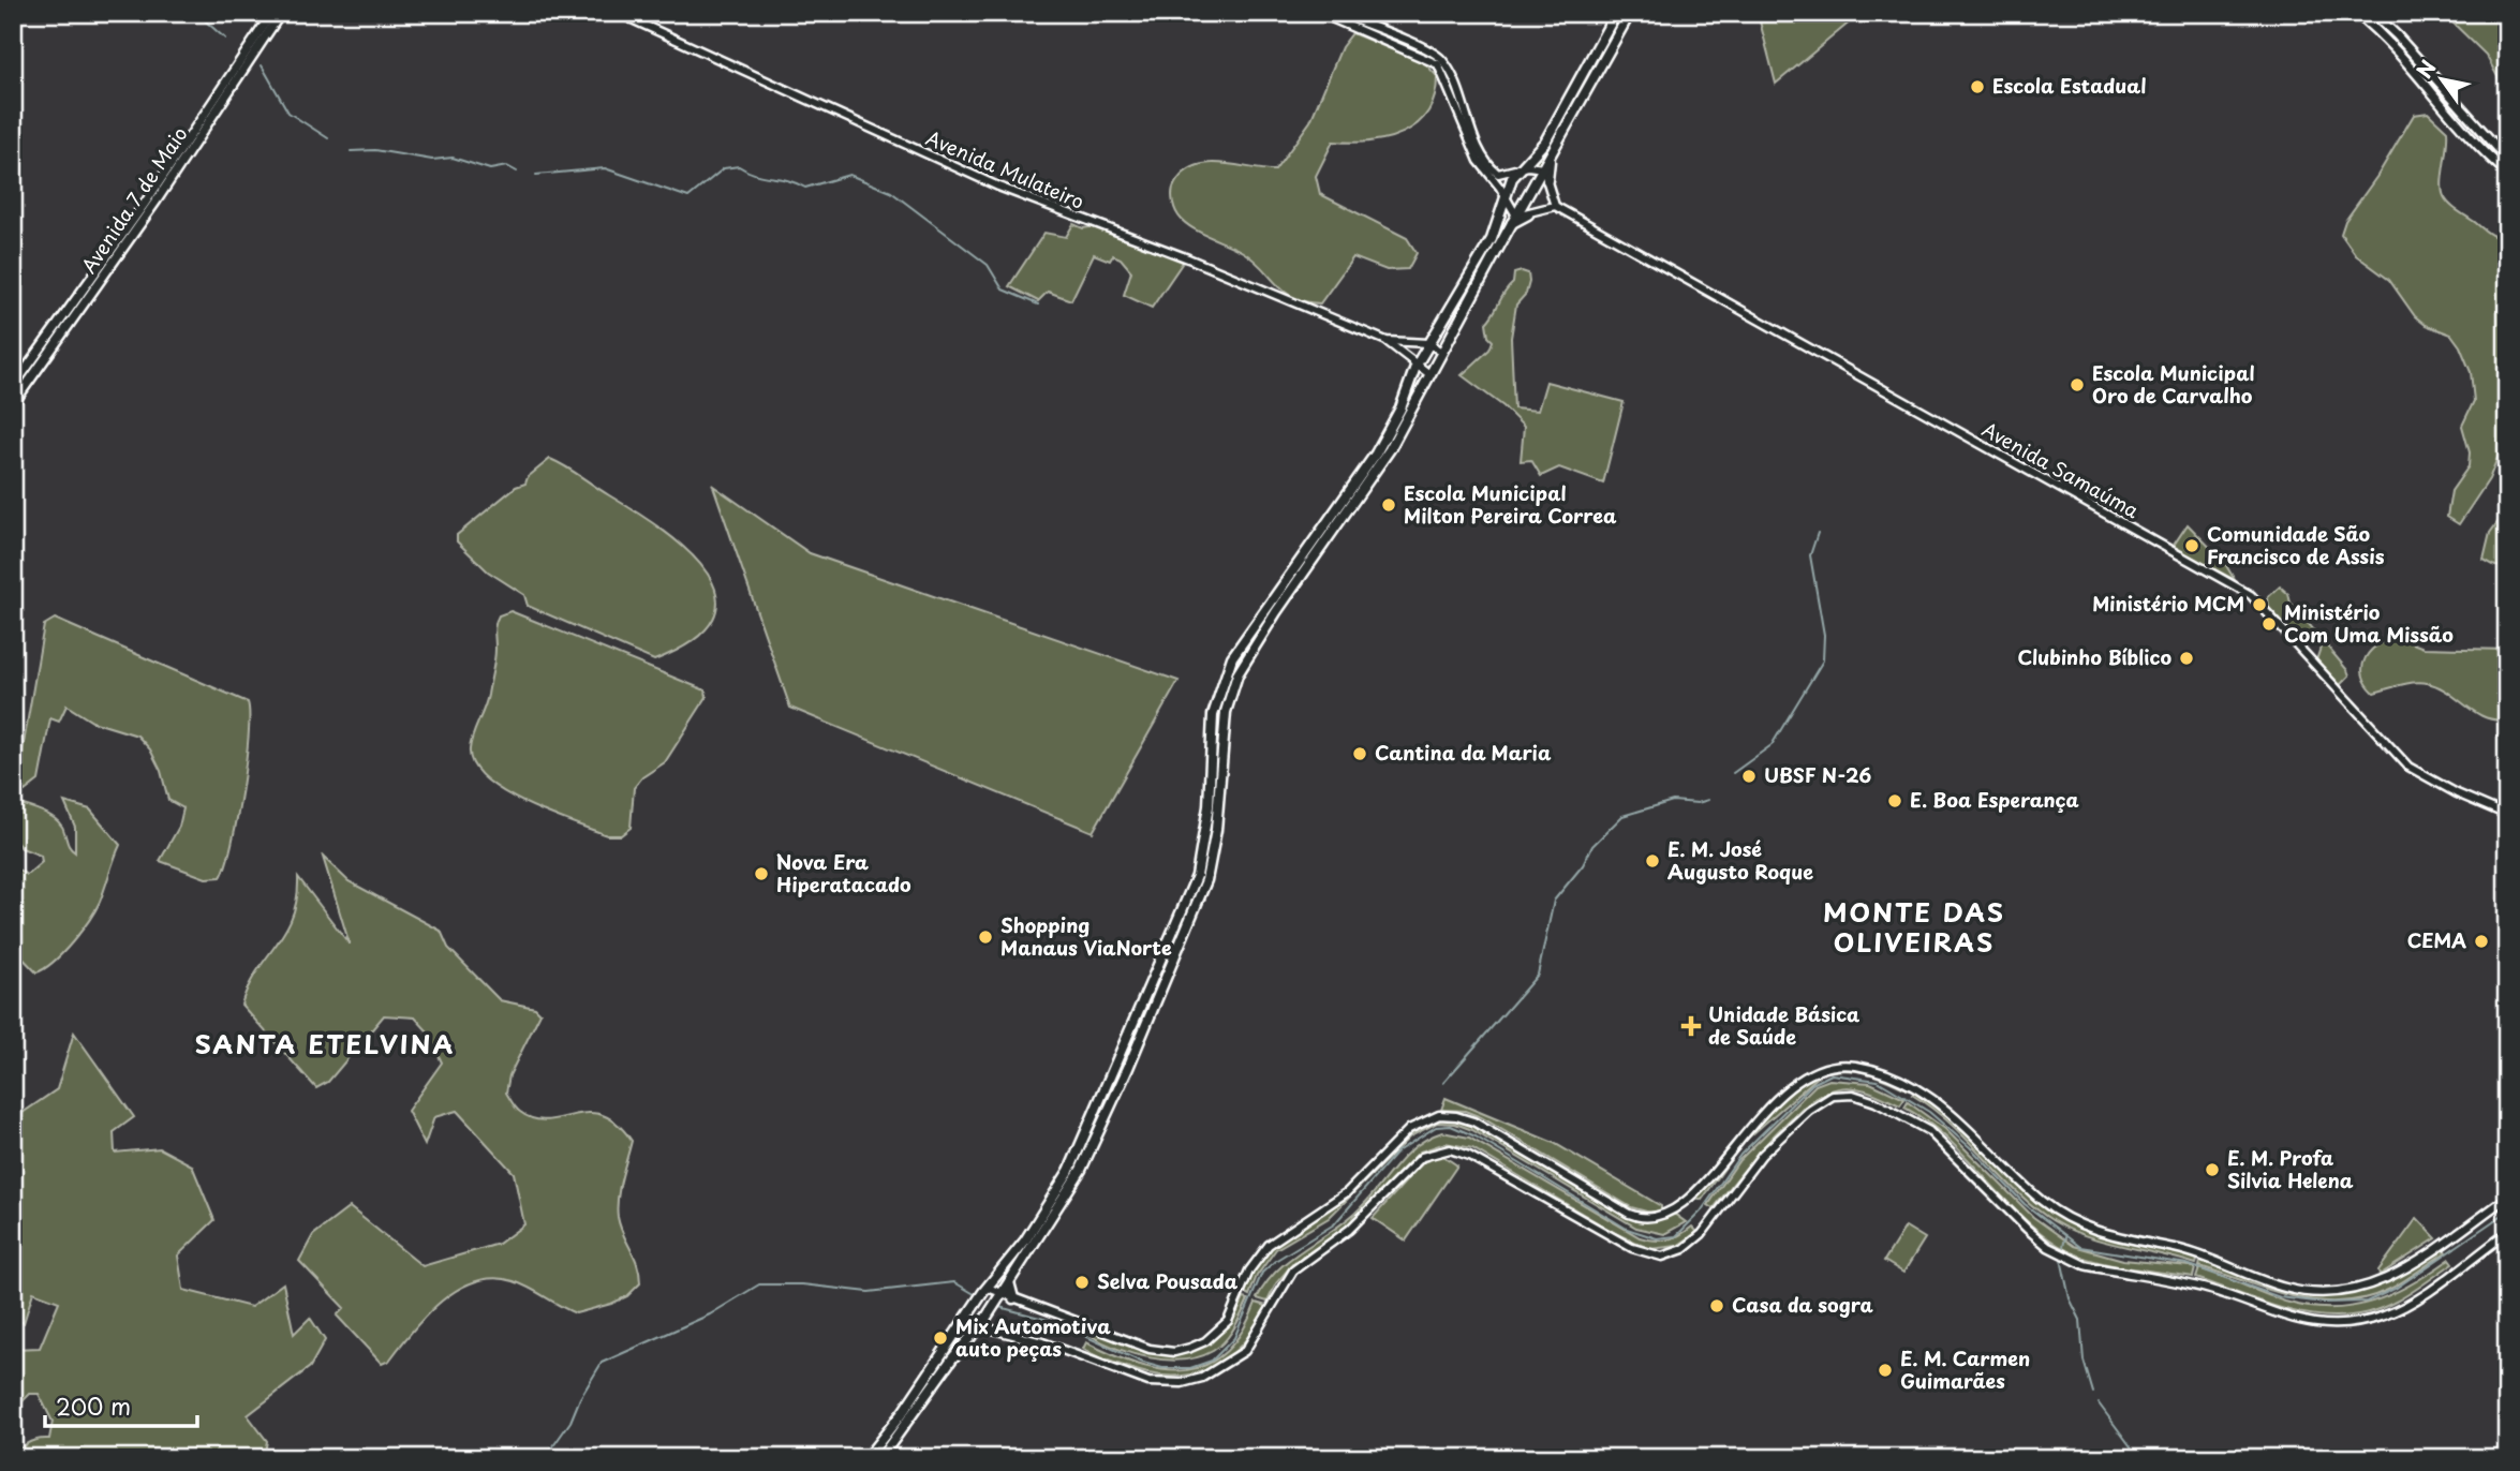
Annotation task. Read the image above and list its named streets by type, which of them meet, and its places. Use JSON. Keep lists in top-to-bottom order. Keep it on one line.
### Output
{"streets":{"main road":["Avenida 7 de Maio"],"street":["Avenida Mulateiro","Avenida Samaúma"]},"districts":["MONTE DAS OLIVEIRAS","SANTA ETELVINA"],"places":{"other":["Escola Estadual","Escola Municipal Oro de Carvalho","Escola Municipal Milton Pereira Correa","Comunidade São Francisco de Assis","Ministério MCM","Ministério Com Uma Missão","Clubinho Bíblico","Cantina da Maria","UBSF N-26","E. Boa Esperança","E. M. José Augusto Roque","Nova Era Hiperatacado","Shopping Manaus ViaNorte","CEMA","E. M. Profa Silvia Helena","Selva Pousada","Casa da sogra","Mix Automotiva auto peças","E. M. Carmen Guimarães"],"health":["Unidade Básica de Saúde"]},"scale_bar":"200 m","north":"top left"}
